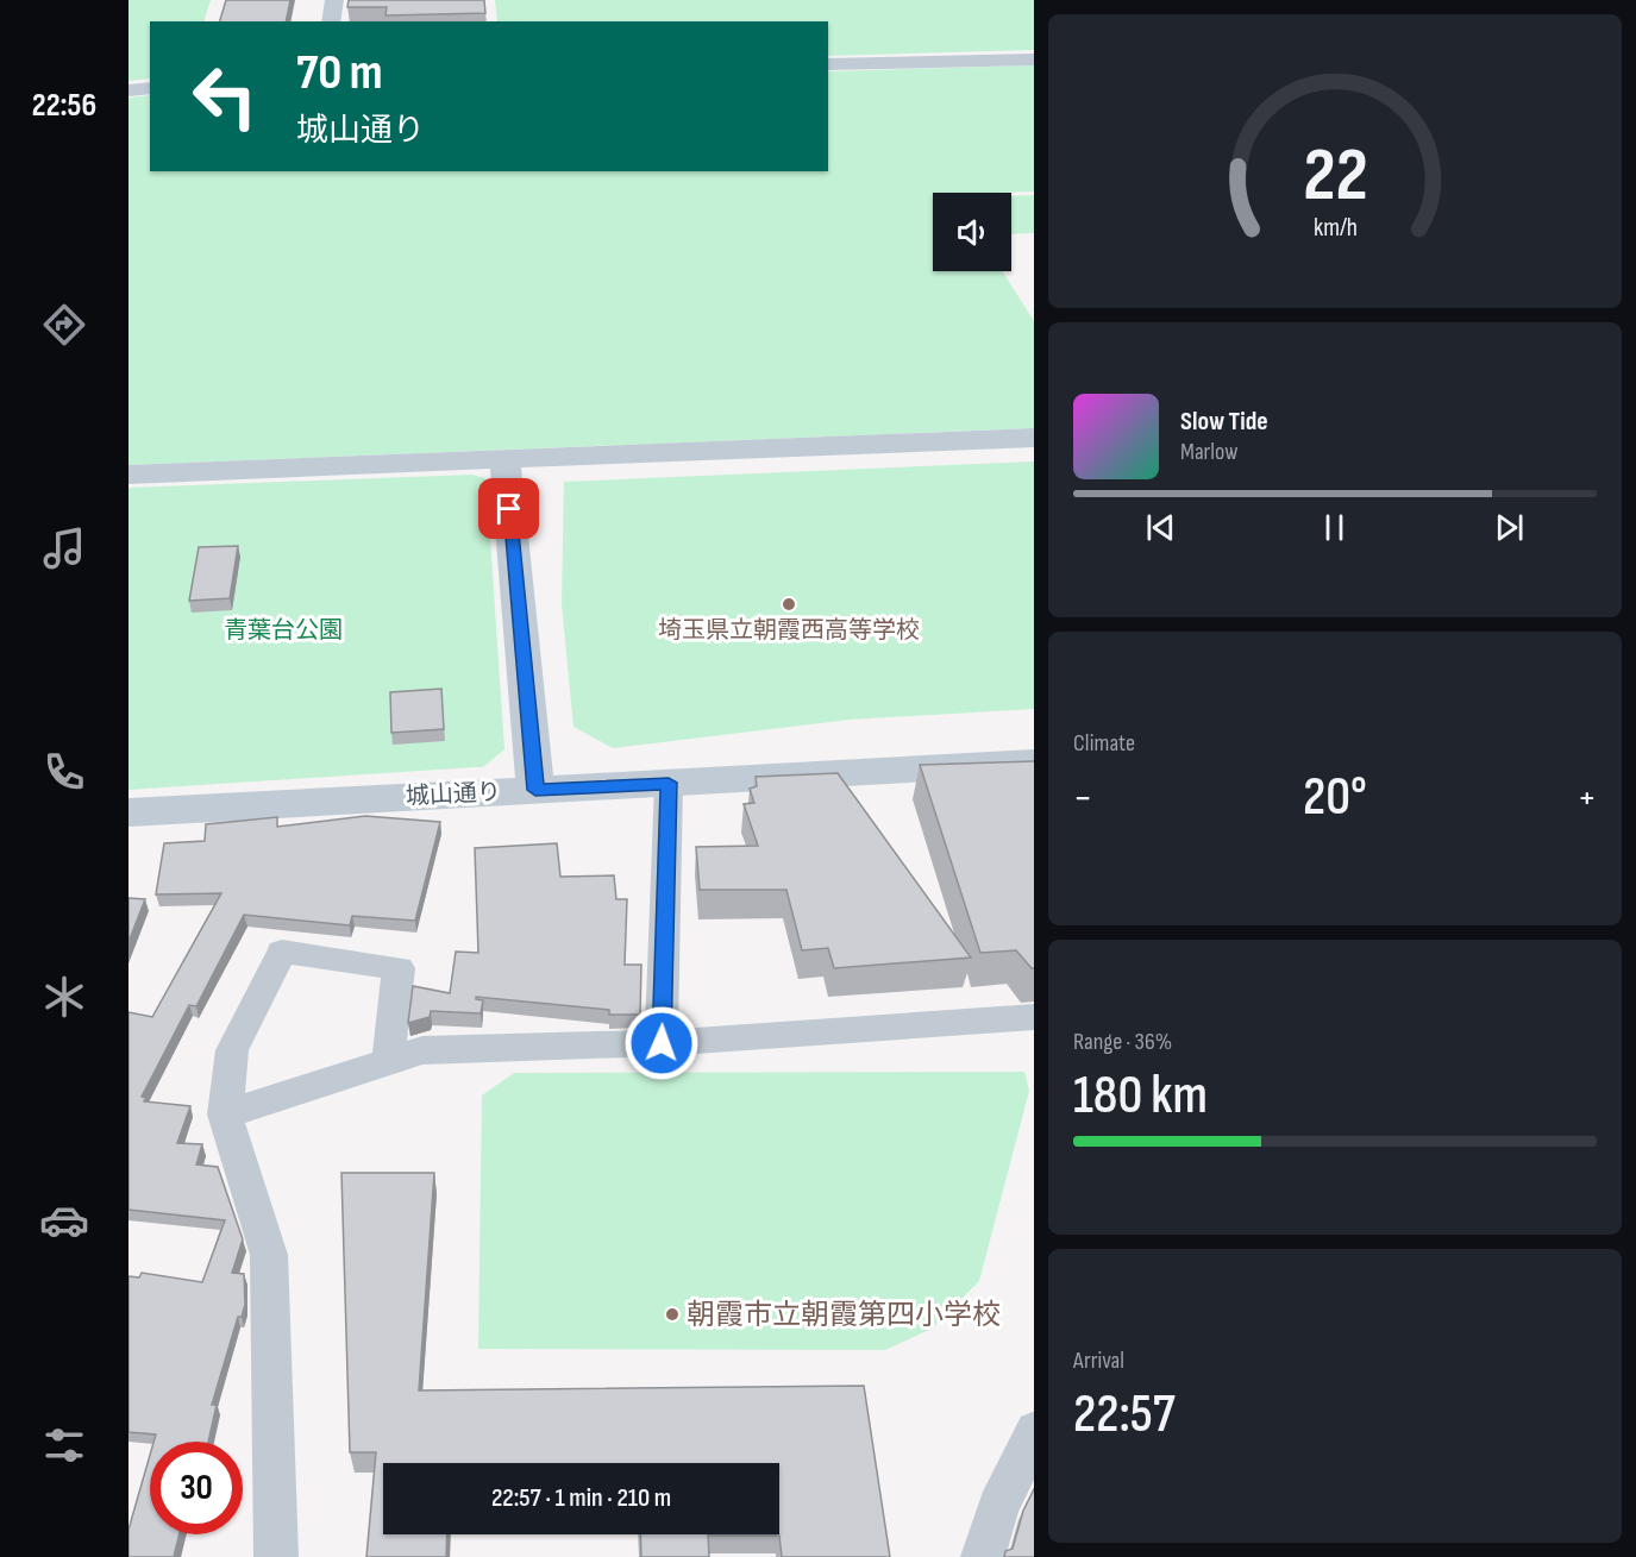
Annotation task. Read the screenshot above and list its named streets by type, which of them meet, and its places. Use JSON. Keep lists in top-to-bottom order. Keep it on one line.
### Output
{"streets":{"street":["城山通り"]},"parks":["青葉台公園"],"places":["埼玉県立朝霞西高等学校","朝霞市立朝霞第四小学校"],"page":{"tabs":"22:56","turn":["70 m","城山通り"],"song":["Slow Tide","Marlow"],"tile":["Climate",["Range · 36%","180 km"],["Arrival","22:57"]],"heat":["−","20°","+"],"limit":"30","trip":"22:57 · 1 min · 210 m","gauge":["22","km/h"]}}
